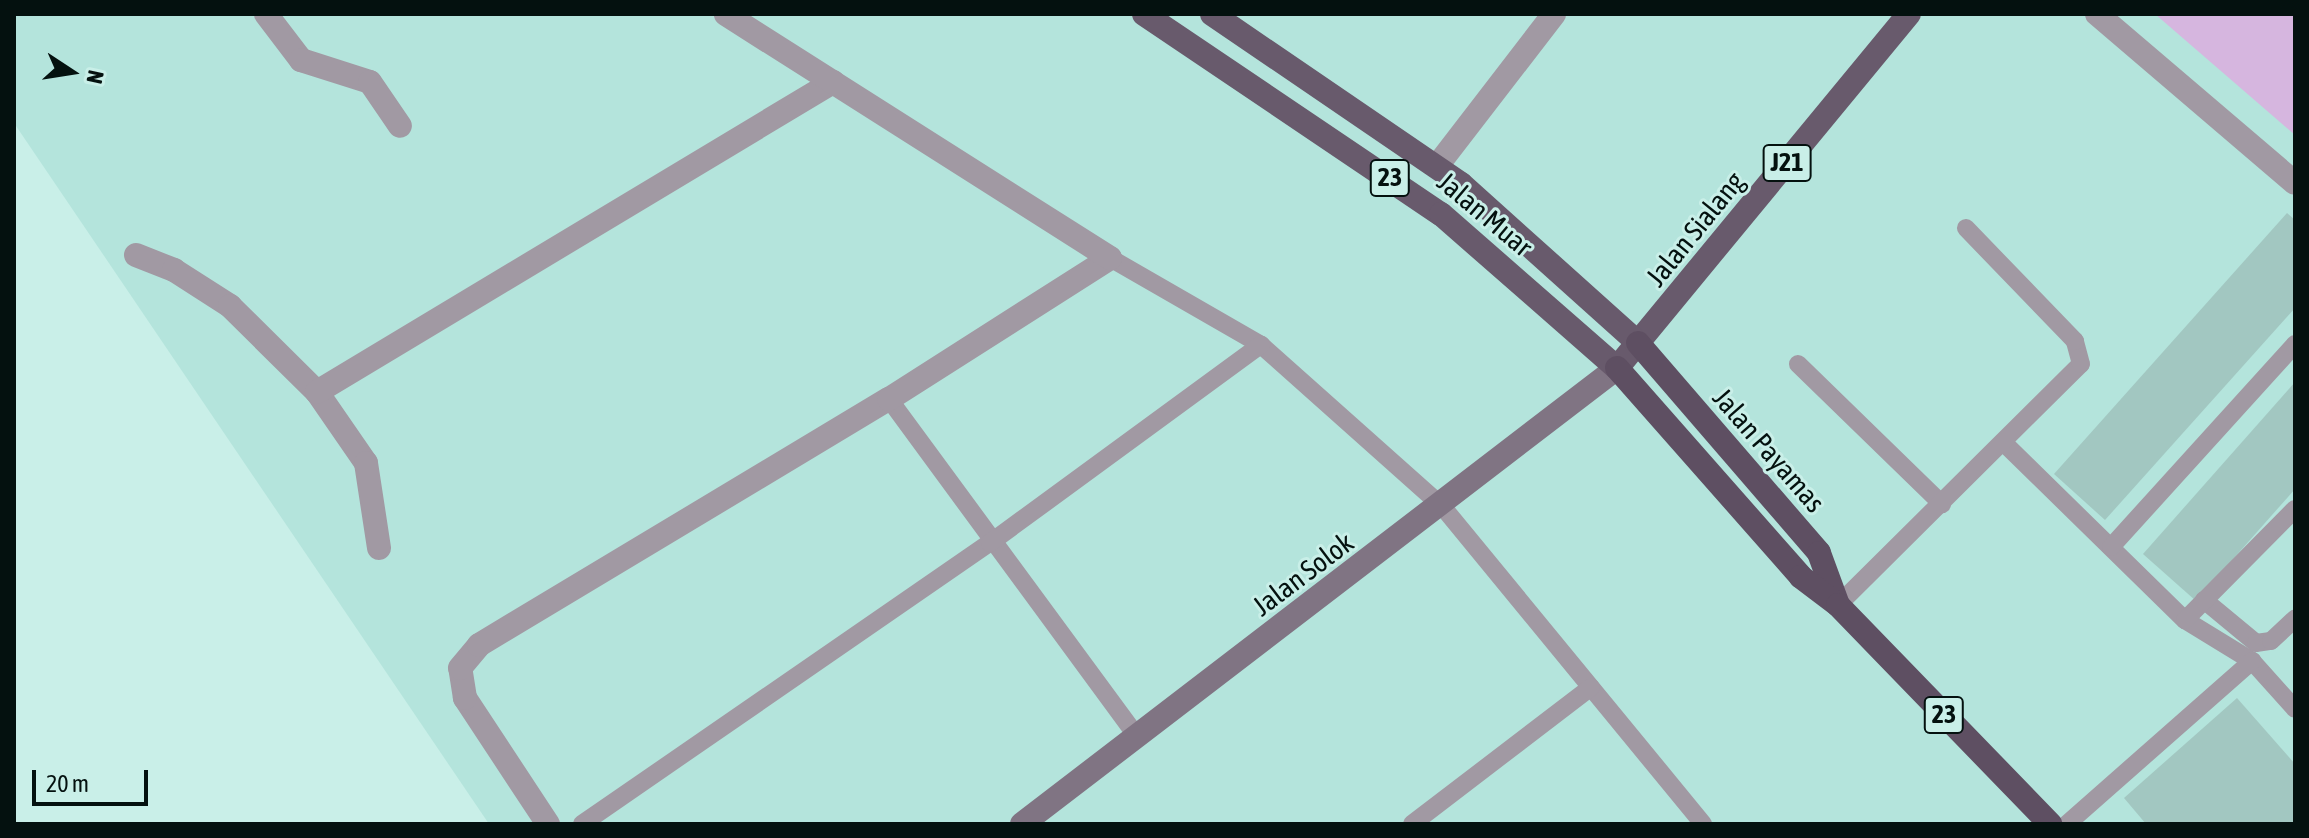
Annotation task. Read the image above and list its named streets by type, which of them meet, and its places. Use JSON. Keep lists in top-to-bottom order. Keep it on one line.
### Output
{"streets":{"highway":["23","Jalan Payamas"],"main road":["J21","Jalan Muar","Jalan Sialang","Jalan Solok"]},"crossings":[["Jalan Muar","Jalan Sialang"],["Jalan Muar","Jalan Payamas"],["Jalan Muar","Jalan Solok"],["Jalan Sialang","Jalan Payamas"],["Jalan Sialang","Jalan Solok"],["Jalan Payamas","Jalan Solok"]],"scale_bar":"20 m","north":"right"}
